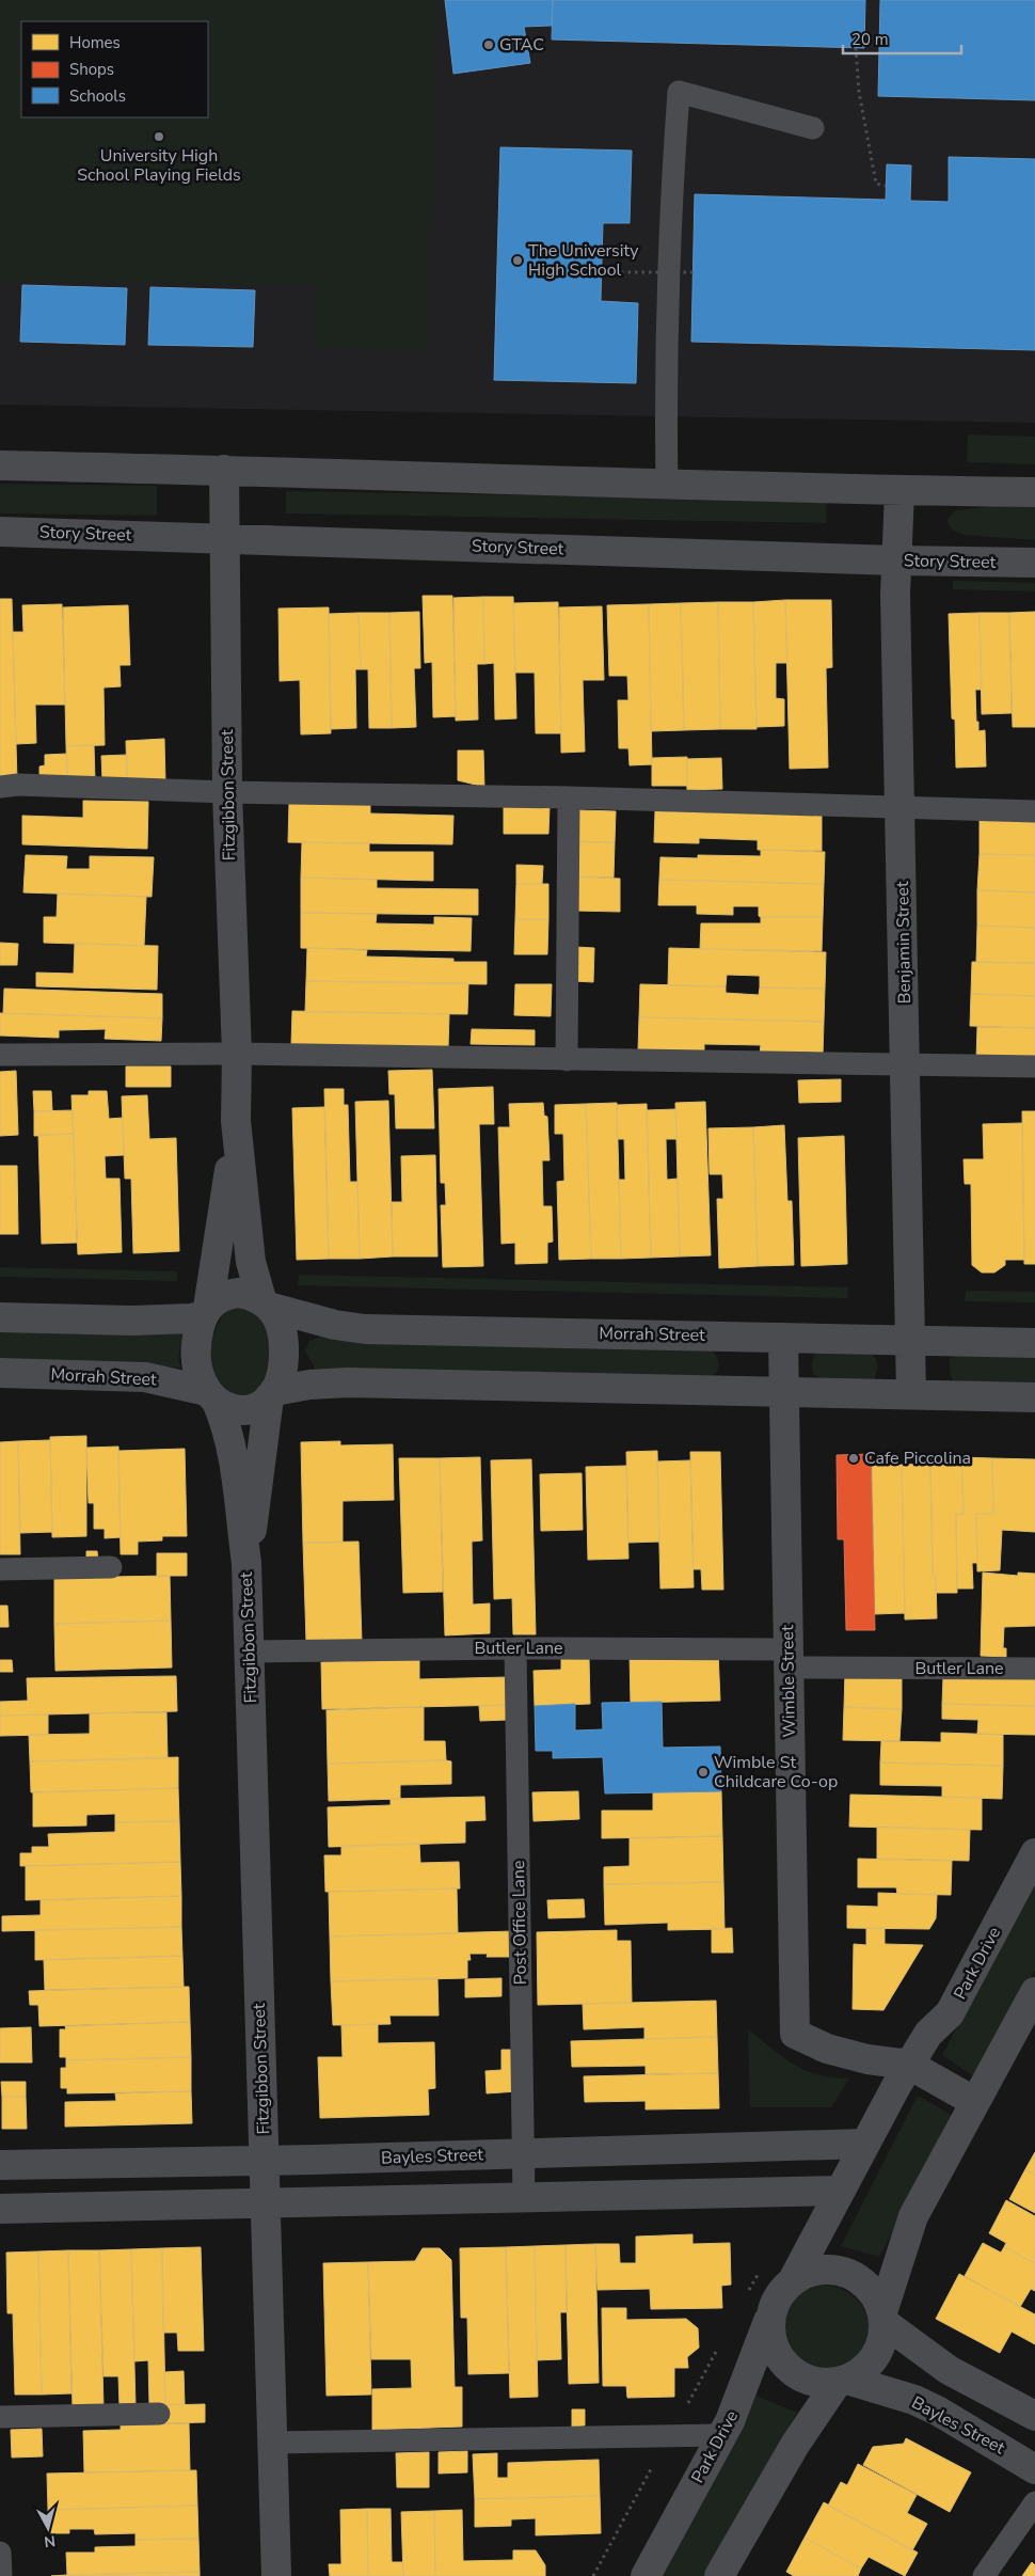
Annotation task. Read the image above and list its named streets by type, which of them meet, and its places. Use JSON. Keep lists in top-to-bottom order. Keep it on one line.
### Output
{"streets":{"street":["Story Street","Fitzgibbon Street","Benjamin Street","Morrah Street","Wimble Street","Park Drive","Bayles Street"],"lane":["Butler Lane","Post Office Lane"]},"crossings":[["Story Street","Fitzgibbon Street"],["Story Street","Benjamin Street"],["Fitzgibbon Street","Morrah Street"],["Fitzgibbon Street","Butler Lane"],["Fitzgibbon Street","Bayles Street"],["Benjamin Street","Morrah Street"],["Morrah Street","Wimble Street"],["Butler Lane","Wimble Street"],["Butler Lane","Post Office Lane"],["Wimble Street","Park Drive"],["Post Office Lane","Bayles Street"],["Park Drive","Bayles Street"]],"places":["GTAC","University High School Playing Fields","The University High School","Cafe Piccolina","Wimble St Childcare Co-op"],"legend":["Homes","Shops","Schools"],"scale_bar":"20 m","north":"bottom"}
